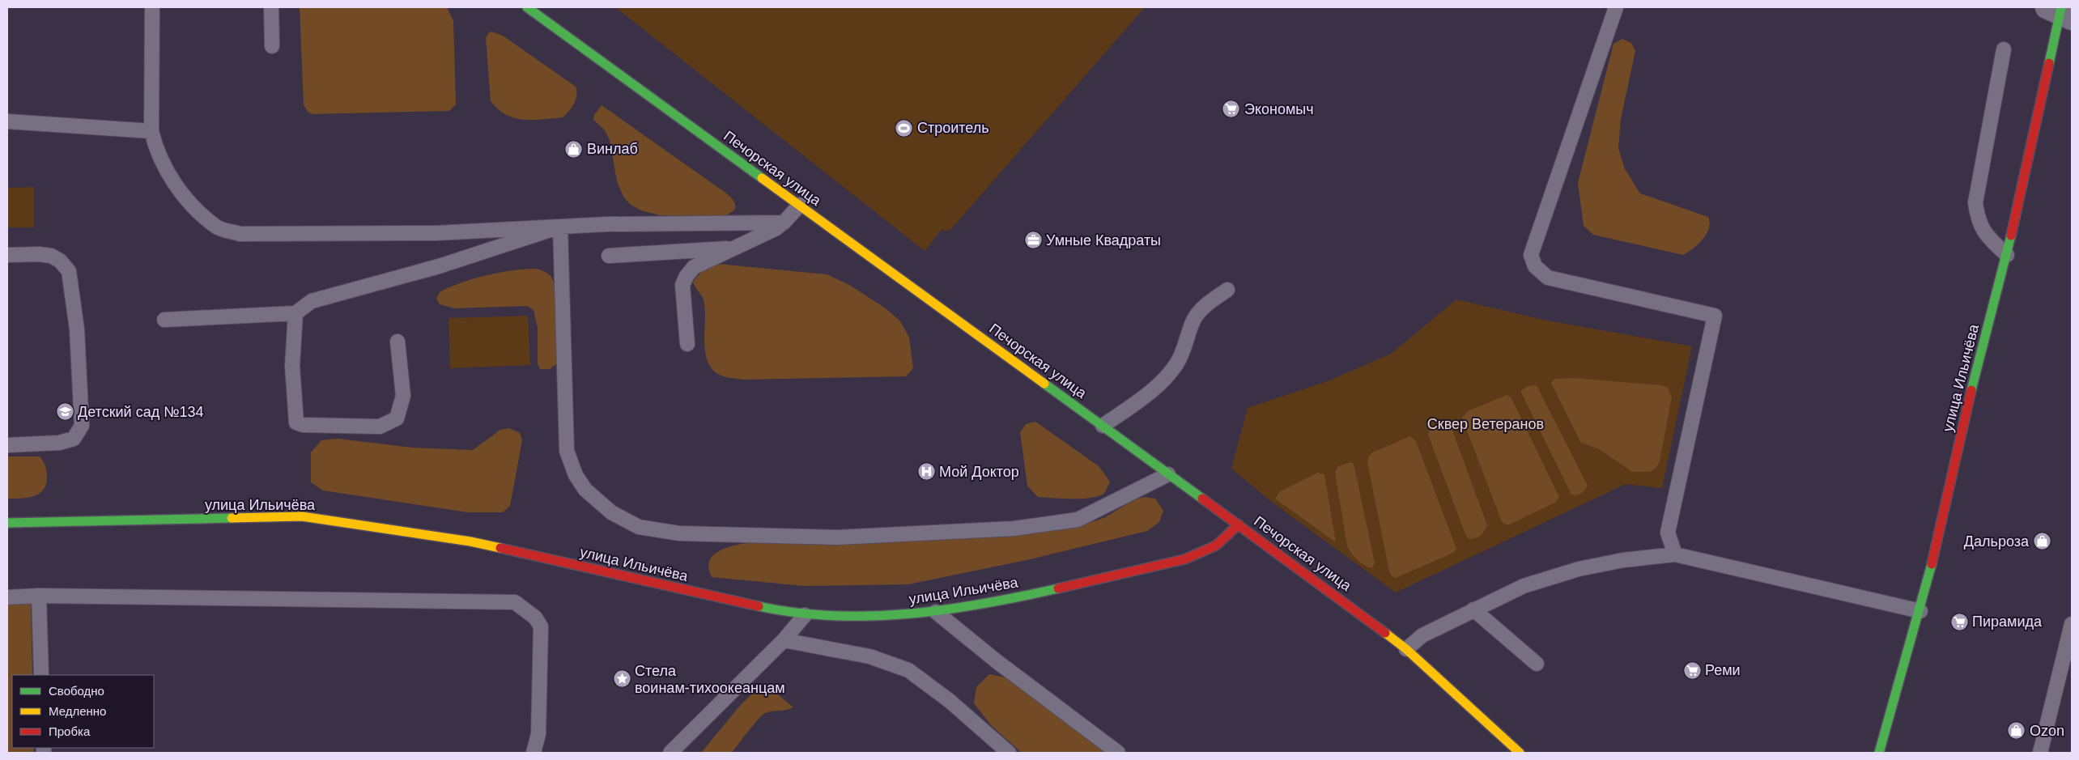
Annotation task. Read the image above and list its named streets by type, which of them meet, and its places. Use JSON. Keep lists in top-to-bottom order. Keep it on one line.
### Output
{"streets":{"street":["Печорская улица","улица Ильичёва"]},"crossings":[["Печорская улица","улица Ильичёва"]],"parks":["Сквер Ветеранов"],"places":{"supermarket":["Экономыч","Пирамида","Реми"],"sports":["Строитель"],"shop":["Винлаб","Дальроза","Ozon"],"office":["Умные Квадраты"],"school or university":["Детский сад №134"],"hospital":["Мой Доктор"],"place":["Стела воинам-тихоокеанцам"]},"legend":["Свободно","Медленно","Пробка"]}
